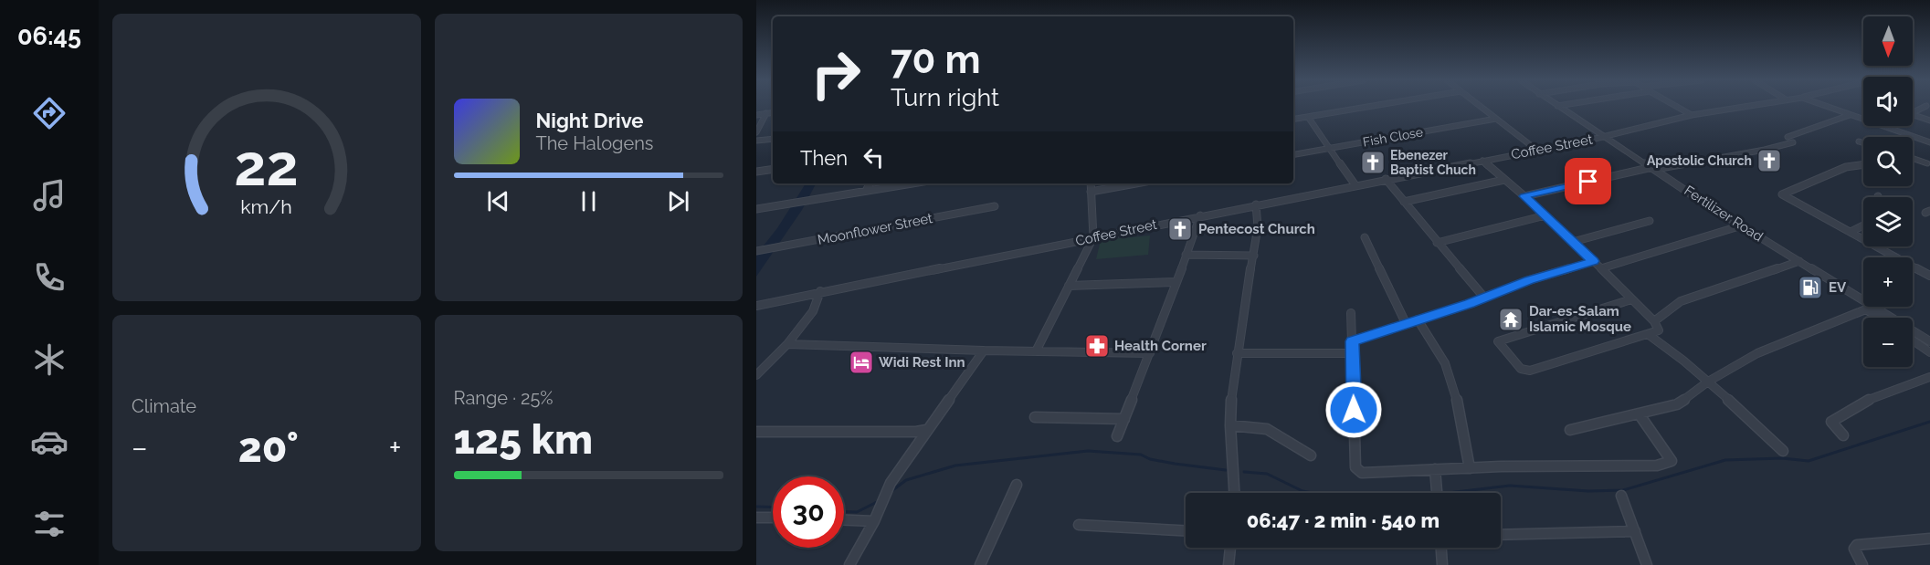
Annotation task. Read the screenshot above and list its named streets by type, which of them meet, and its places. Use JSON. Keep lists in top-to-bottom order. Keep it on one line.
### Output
{"streets":{"street":["Fish Close","Coffee Street","Fertilizer Road","Moonflower Street"]},"crossings":[["Coffee Street","Fertilizer Road"]],"places":{"church":["Apostolic Church","Ebenezer Baptist Chuch","Pentecost Church"],"fuel station":["EV"],"temple":["Dar-es-Salam Islamic Mosque"],"pharmacy":["Health Corner"],"hotel":["Widi Rest Inn"]},"north":"bottom","page":{"tabs":"06:45","map_buttons":["+","−"],"turn":["70 m","Turn right"],"song":["Night Drive","The Halogens"],"then":"Then","tile":["Climate",["Range · 25%","125 km"]],"heat":["−","20°","+"],"limit":"30","trip":"06:47 · 2 min · 540 m","gauge":["22","km/h"]}}
